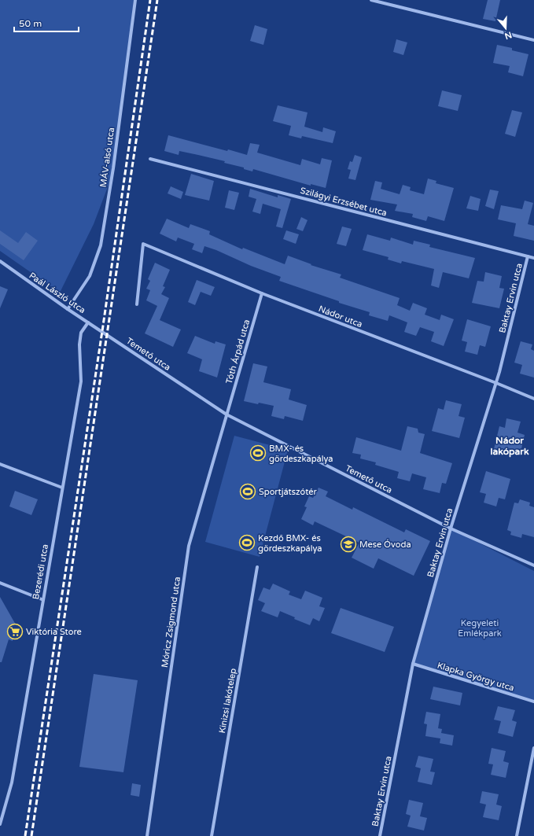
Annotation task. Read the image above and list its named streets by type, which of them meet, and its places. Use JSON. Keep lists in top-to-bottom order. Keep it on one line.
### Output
{"streets":{"street":["MÁV-alsó utca","Szilágyi Erzsébet utca","Paál László utca","Baktay Ervin utca","Nádor utca","Tóth Árpád utca","Temető utca","Bezerédi utca","Móricz Zsigmond utca","Klapka György utca","Kinizsi lakótelep"]},"crossings":[["MÁV-alsó utca","Paál László utca"],["Szilágyi Erzsébet utca","Baktay Ervin utca"],["Paál László utca","Temető utca"],["Paál László utca","Bezerédi utca"],["Baktay Ervin utca","Nádor utca"],["Baktay Ervin utca","Temető utca"],["Baktay Ervin utca","Klapka György utca"],["Nádor utca","Tóth Árpád utca"],["Tóth Árpád utca","Temető utca"],["Tóth Árpád utca","Móricz Zsigmond utca"],["Temető utca","Móricz Zsigmond utca"]],"districts":["Nádor lakópark"],"parks":["Kegyeleti Emlékpark"],"places":{"sports":["BMX- és gördeszkapálya","Sportjátszótér","Kezdő BMX- és gördeszkapálya"],"school or university":["Mese Óvoda"],"supermarket":["Viktória Store"]},"scale_bar":"50 m","north":"bottom"}
